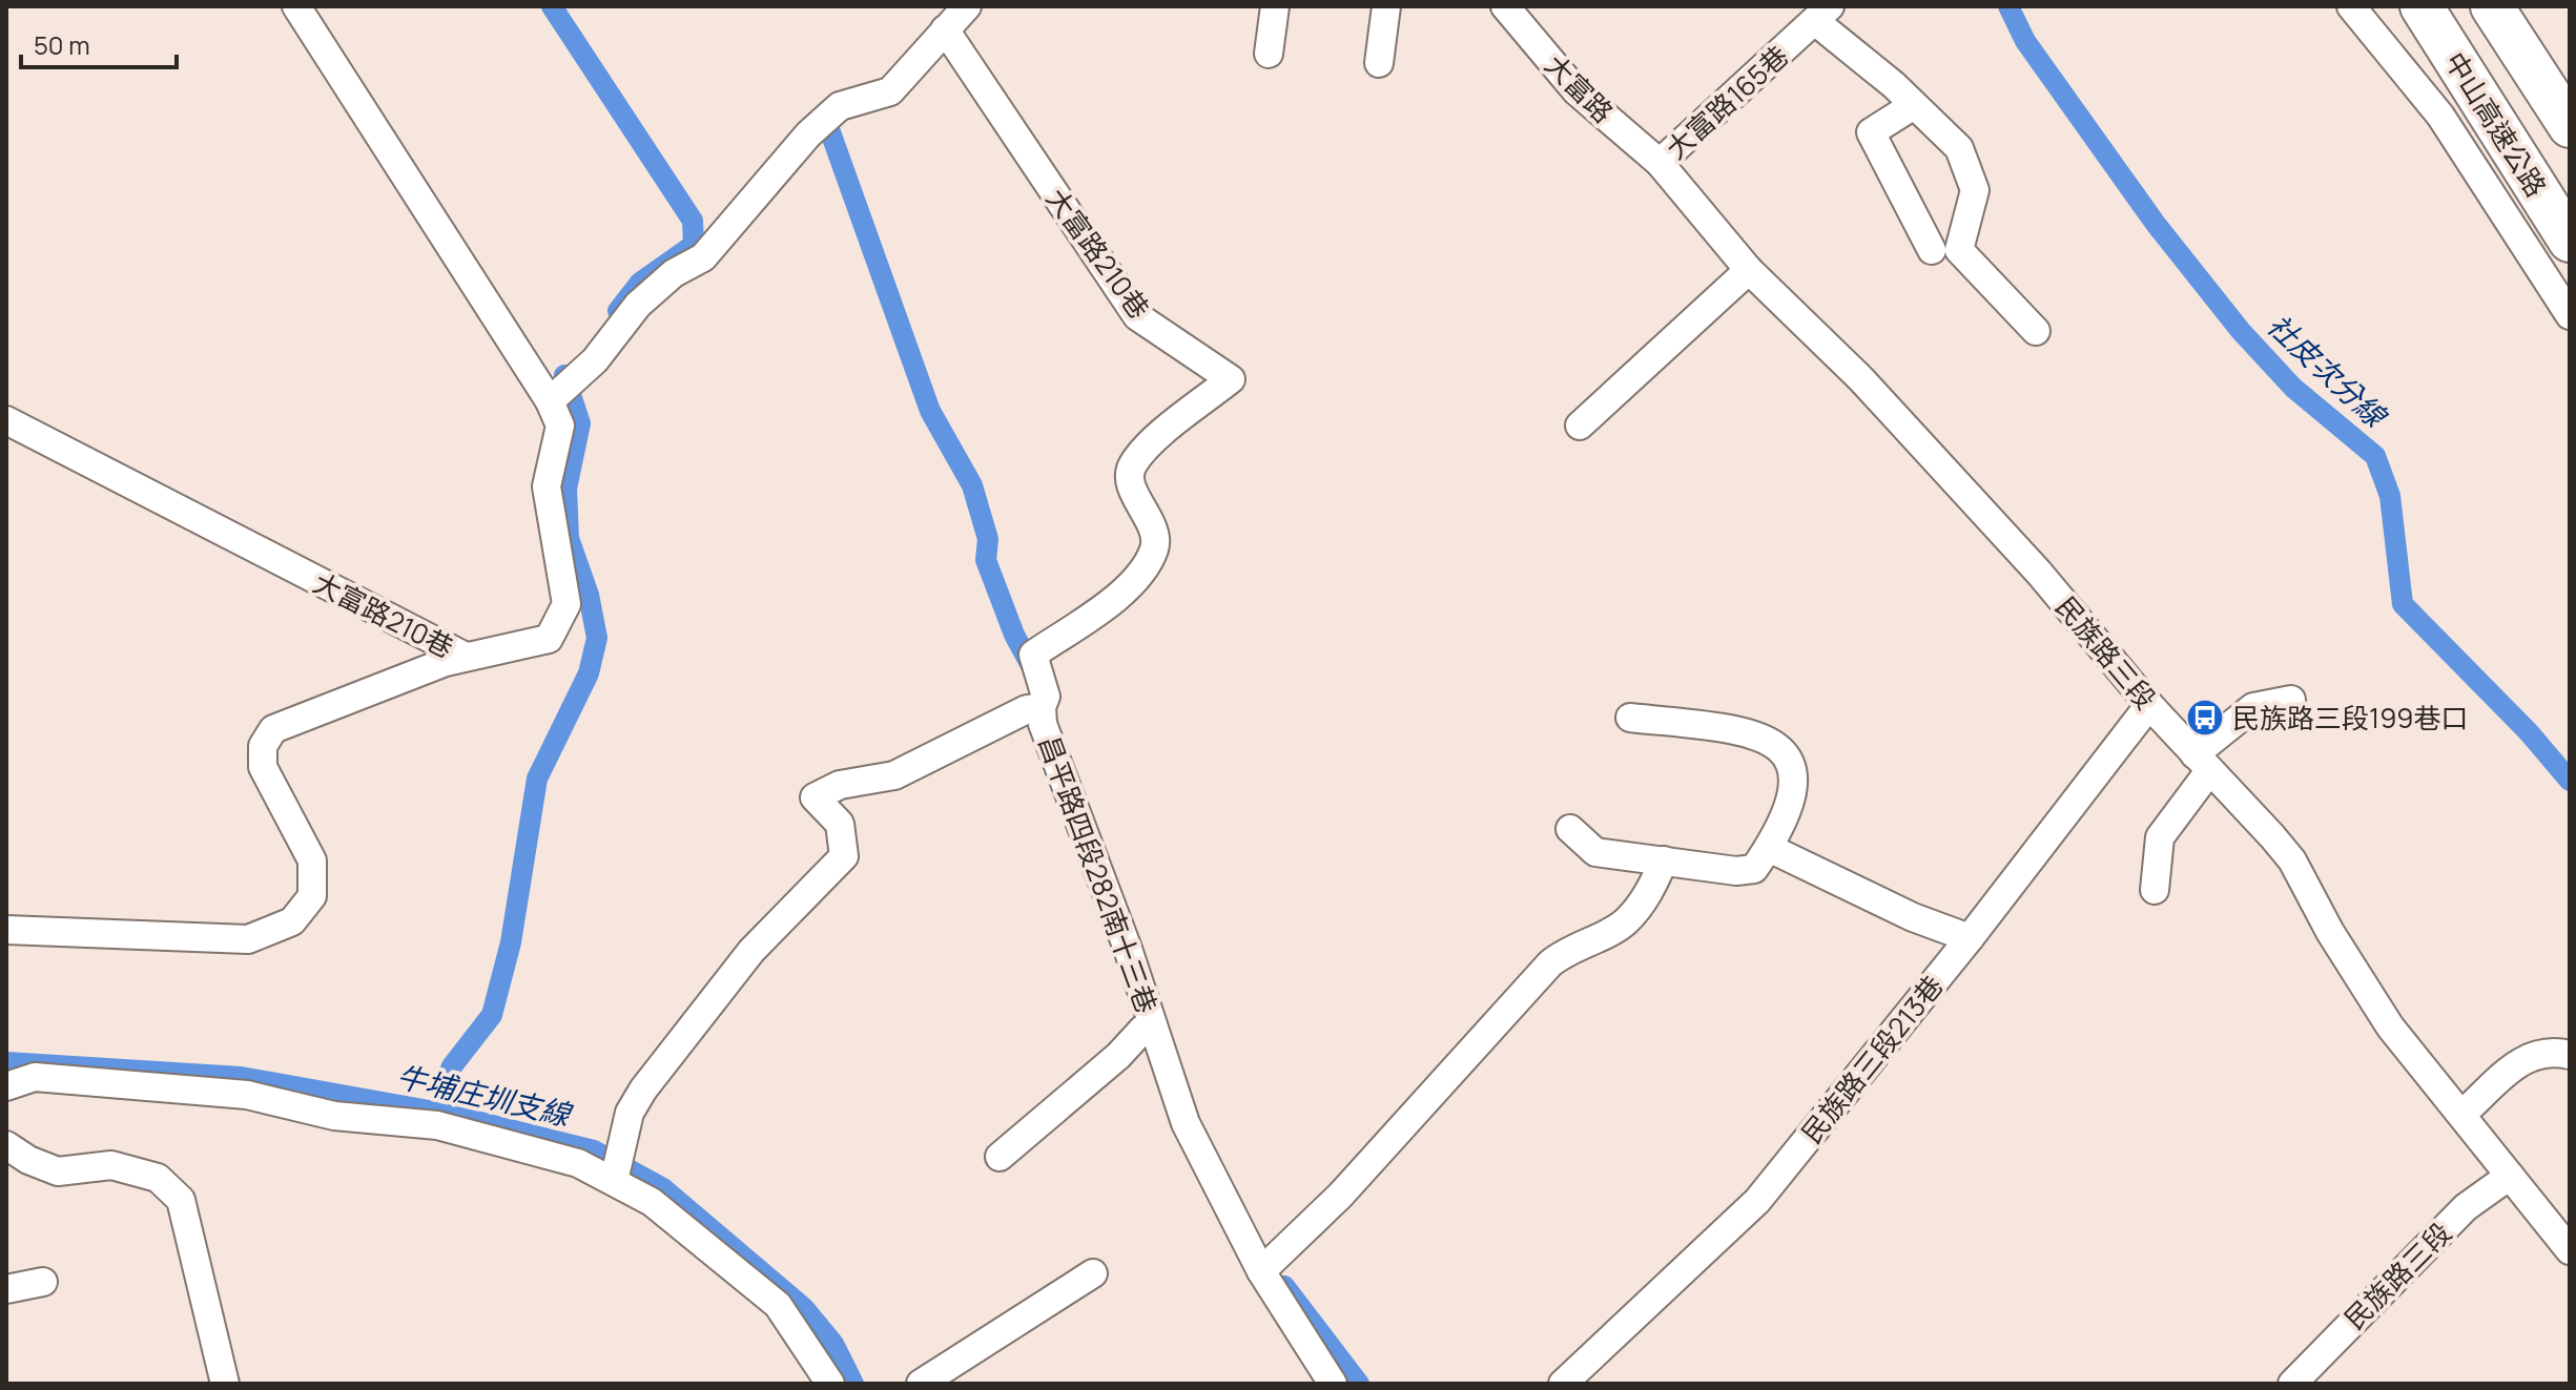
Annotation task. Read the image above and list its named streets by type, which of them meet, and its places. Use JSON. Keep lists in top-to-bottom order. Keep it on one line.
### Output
{"streets":{"highway":["中山高速公路"],"street":["大富路","大富路165巷","大富路210巷","民族路三段","昌平路四段282南十三巷","民族路三段213巷"]},"crossings":[["大富路","大富路165巷"],["大富路","民族路三段"],["大富路165巷","民族路三段"],["大富路210巷","昌平路四段282南十三巷"],["民族路三段","民族路三段213巷"]],"water":["社皮次分線","牛埔庄圳支線"],"places":{"bus stop":["民族路三段199巷口"]},"scale_bar":"50 m"}
